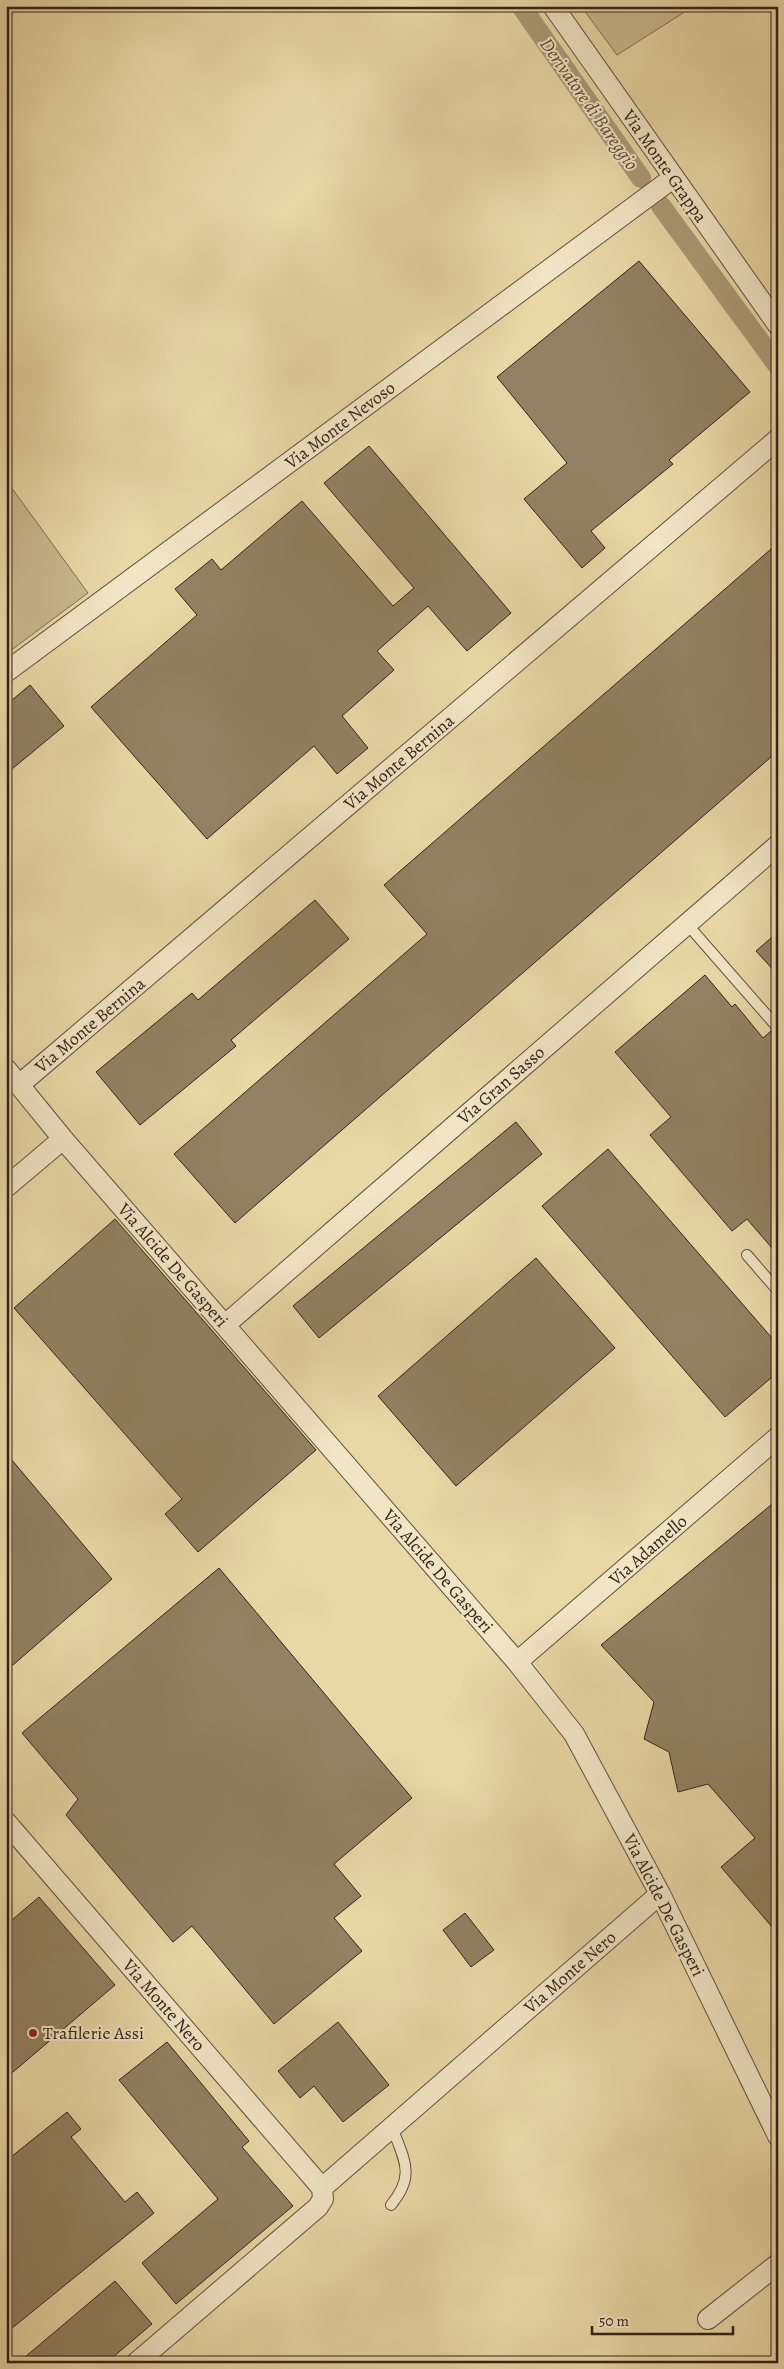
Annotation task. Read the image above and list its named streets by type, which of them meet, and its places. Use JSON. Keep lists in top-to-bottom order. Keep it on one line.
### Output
{"streets":{"street":["Via Monte Grappa","Via Monte Nevoso","Via Monte Bernina","Via Gran Sasso","Via Alcide De Gasperi","Via Adamello","Via Monte Nero"]},"crossings":[["Via Monte Grappa","Via Monte Nevoso"],["Via Monte Bernina","Via Alcide De Gasperi"],["Via Gran Sasso","Via Alcide De Gasperi"],["Via Alcide De Gasperi","Via Adamello"],["Via Alcide De Gasperi","Via Monte Nero"]],"water":["Derivatore di Bareggio"],"places":["Trafilerie Assi"],"scale_bar":"50 m"}
